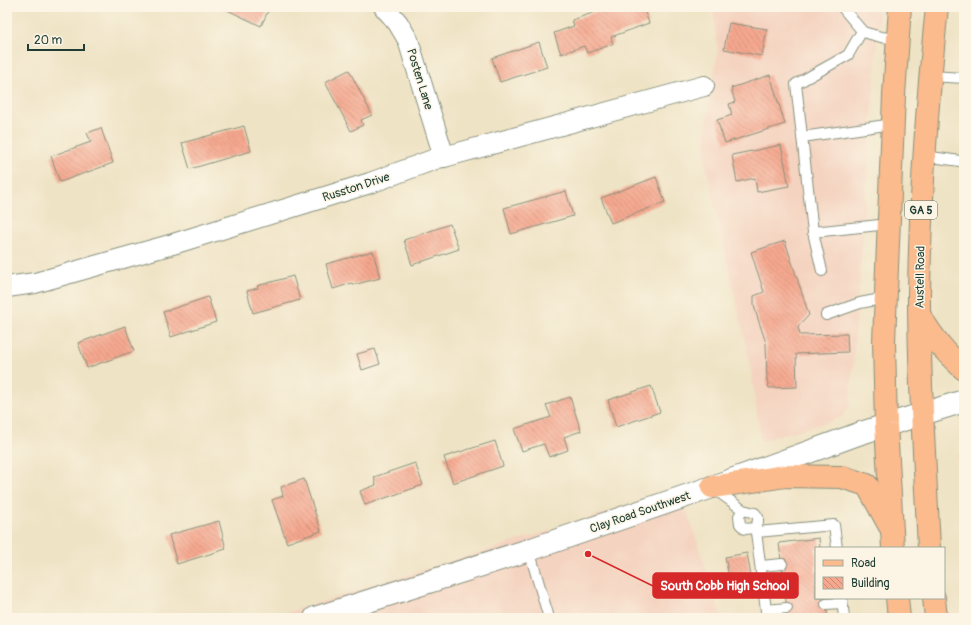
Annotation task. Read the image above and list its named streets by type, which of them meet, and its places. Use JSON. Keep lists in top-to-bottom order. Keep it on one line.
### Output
{"streets":{"main road":["GA 5","Austell Road"],"street":["Posten Lane","Russton Drive","Clay Road Southwest"]},"crossings":[["Posten Lane","Russton Drive"],["GA 5","Clay Road Southwest"],["Austell Road","Clay Road Southwest"]],"places":["South Cobb High School"],"legend":["Road","Building"],"scale_bar":"20 m"}
